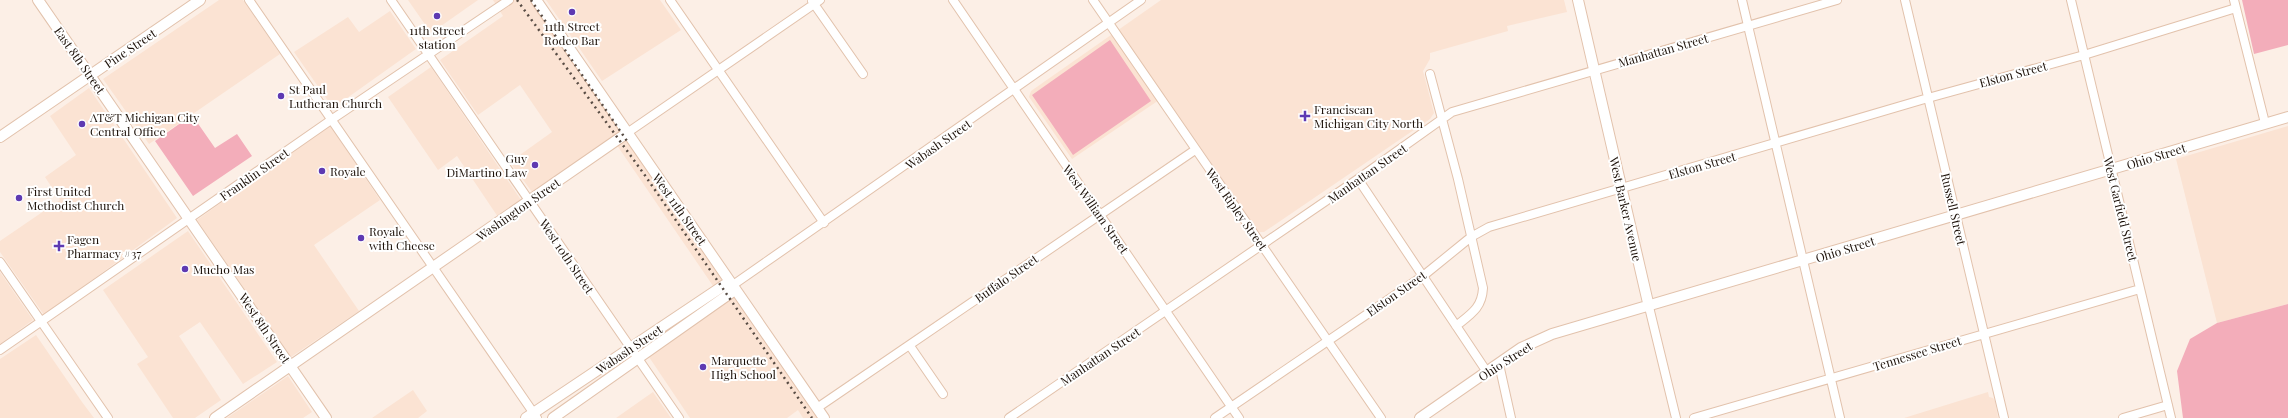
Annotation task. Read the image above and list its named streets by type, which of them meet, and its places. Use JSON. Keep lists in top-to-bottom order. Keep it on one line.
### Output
{"streets":{"street":["Pine Street","Manhattan Street","East 8th Street","Elston Street","Wabash Street","Ohio Street","Franklin Street","Washington Street","West 11th Street","West William Street","West Ripley Street","West Barker Avenue","Russell Street","West Garfield Street","West 10th Street","Buffalo Street","West 8th Street","Tennessee Street"]},"crossings":[["Pine Street","East 8th Street"],["Manhattan Street","West William Street"],["Manhattan Street","West Ripley Street"],["Manhattan Street","West Barker Avenue"],["East 8th Street","Franklin Street"],["East 8th Street","West 8th Street"],["Elston Street","West William Street"],["Elston Street","West Ripley Street"],["Elston Street","West Barker Avenue"],["Elston Street","Russell Street"],["Elston Street","West Garfield Street"],["Wabash Street","West 11th Street"],["Wabash Street","West William Street"],["Wabash Street","West Ripley Street"],["Wabash Street","West 10th Street"],["Ohio Street","West Barker Avenue"],["Ohio Street","Russell Street"],["Ohio Street","West Garfield Street"],["Franklin Street","West 10th Street"],["Franklin Street","West 8th Street"],["Washington Street","West 11th Street"],["Washington Street","West 10th Street"],["Washington Street","West 8th Street"],["West 11th Street","Buffalo Street"],["West William Street","Buffalo Street"],["West Ripley Street","Buffalo Street"],["Russell Street","Tennessee Street"],["West Garfield Street","Tennessee Street"]],"places":{"other":["11th Street Rodeo Bar","11th Street station","St Paul Lutheran Church","AT&T Michigan City Central Office","Guy DiMartino Law","Royale","First United Methodist Church","Royale with Cheese","Mucho Mas","Marquette High School"],"health":["Franciscan Michigan City North","Fagen Pharmacy #37"]}}
